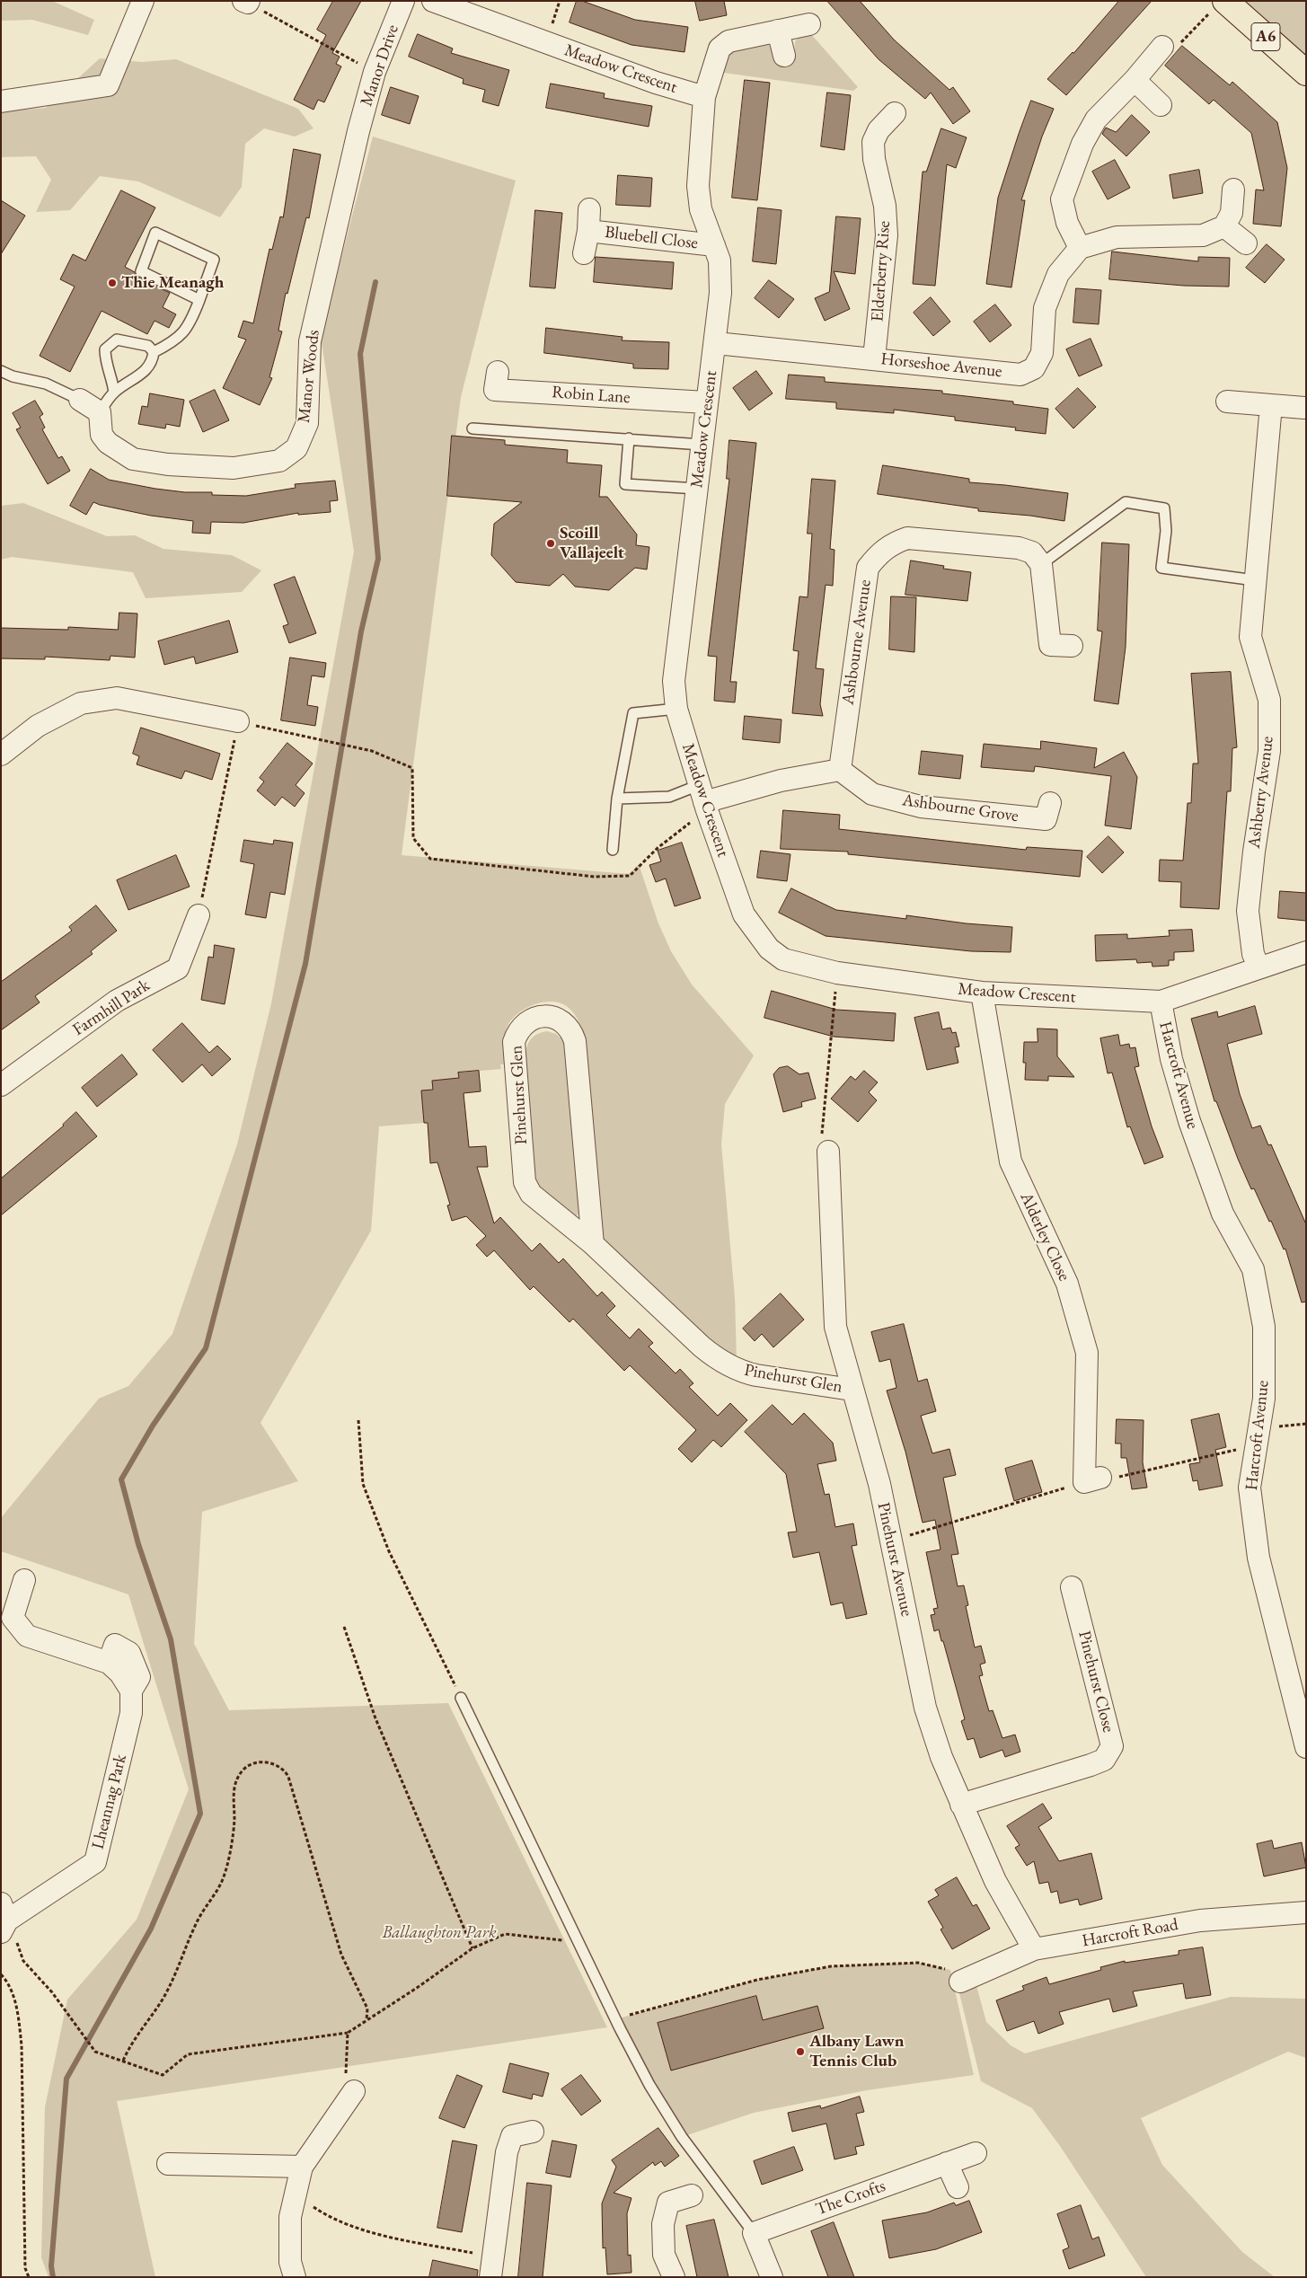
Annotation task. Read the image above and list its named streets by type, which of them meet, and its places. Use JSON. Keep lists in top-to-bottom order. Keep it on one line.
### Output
{"streets":{"highway":["A6"],"street":["Manor Drive","Meadow Crescent","Bluebell Close","Elderberry Rise","Horseshoe Avenue","Manor Woods","Robin Lane","Ashbourne Avenue","Ashberry Avenue","Ashbourne Grove","Farmhill Park","Harcroft Avenue","Pinehurst Glen","Alderley Close","Pinehurst Avenue","Pinehurst Close","Lheannag Park","Harcroft Road","The Crofts"]},"crossings":[["Manor Drive","Manor Woods"],["Meadow Crescent","Bluebell Close"],["Meadow Crescent","Horseshoe Avenue"],["Meadow Crescent","Robin Lane"],["Meadow Crescent","Ashberry Avenue"],["Meadow Crescent","Harcroft Avenue"],["Meadow Crescent","Alderley Close"],["Elderberry Rise","Horseshoe Avenue"],["Ashbourne Avenue","Ashbourne Grove"],["Pinehurst Glen","Pinehurst Avenue"],["Pinehurst Avenue","Pinehurst Close"],["Pinehurst Avenue","Harcroft Road"]],"parks":["Ballaughton Park"],"places":["Thie Meanagh","Scoill Vallajeelt","Albany Lawn Tennis Club"]}
